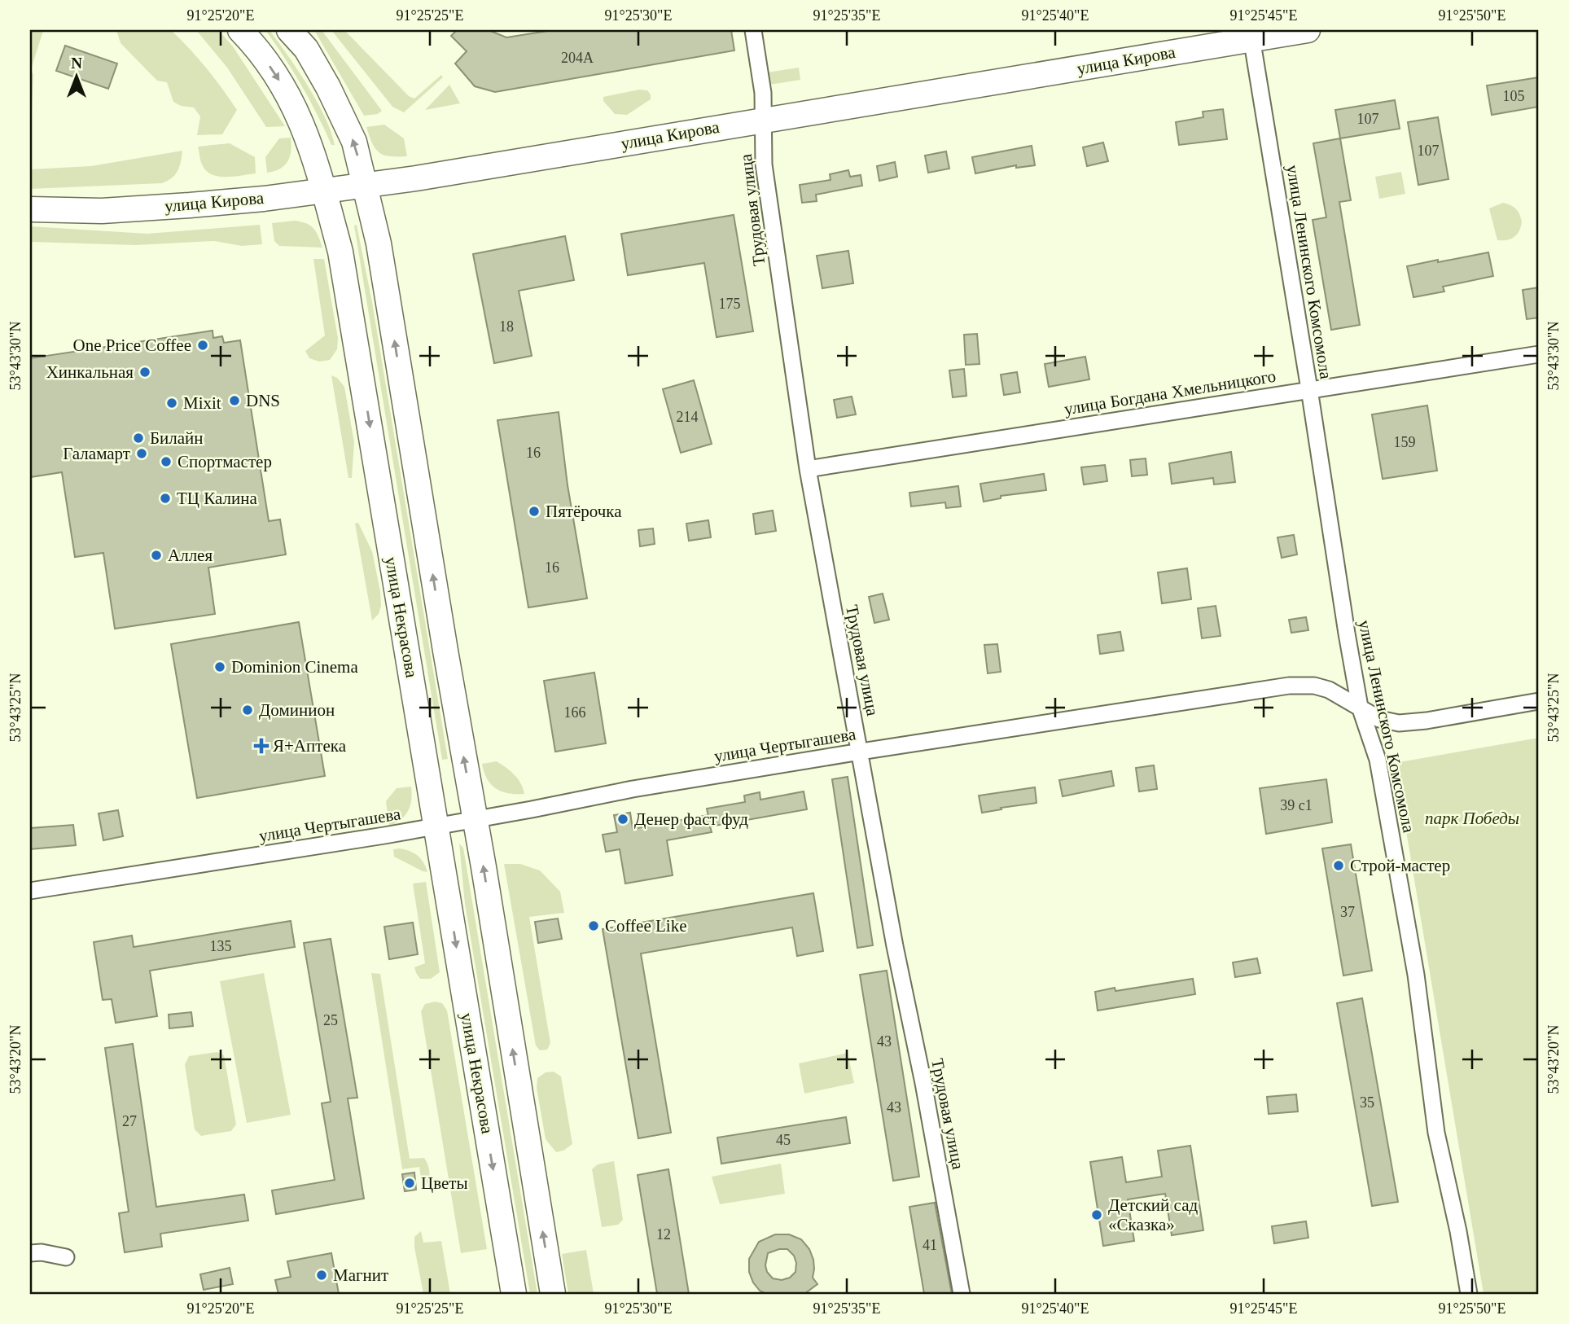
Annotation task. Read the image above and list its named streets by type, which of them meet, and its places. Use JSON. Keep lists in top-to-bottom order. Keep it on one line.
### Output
{"streets":{"main road":["улица Кирова","улица Некрасова"],"street":["Трудовая улица","улица Ленинского Комсомола","улица Богдана Хмельницкого","улица Чертыгашева"]},"crossings":[["улица Кирова","Трудовая улица"],["улица Кирова","улица Ленинского Комсомола"],["улица Кирова","улица Некрасова"],["Трудовая улица","улица Богдана Хмельницкого"],["Трудовая улица","улица Чертыгашева"],["улица Ленинского Комсомола","улица Богдана Хмельницкого"],["улица Ленинского Комсомола","улица Чертыгашева"],["улица Некрасова","улица Чертыгашева"]],"parks":["парк Победы"],"places":{"other":["One Price Coffee","Хинкальная","DNS","Mixit","Билайн","Галамарт","Спортмастер","ТЦ Калина","Пятёрочка","Аллея","Dominion Cinema","Доминион","Денер фаст фуд","Строй-мастер","Coffee Like","Цветы","Детский сад «Сказка»","Магнит"],"health":["Я+Аптека"]},"house_numbers":["204А","105","107","107","175","18","214","159","16","16","166","39 с1","37","135","25","43","35","43","27","45","12","41"],"north":"top","coordinates":["91°25'20\"E","91°25'25\"E","91°25'30\"E","91°25'35\"E","91°25'40\"E","91°25'45\"E","91°25'50\"E","53°43'30\"N","53°43'25\"N","53°43'20\"N"]}
